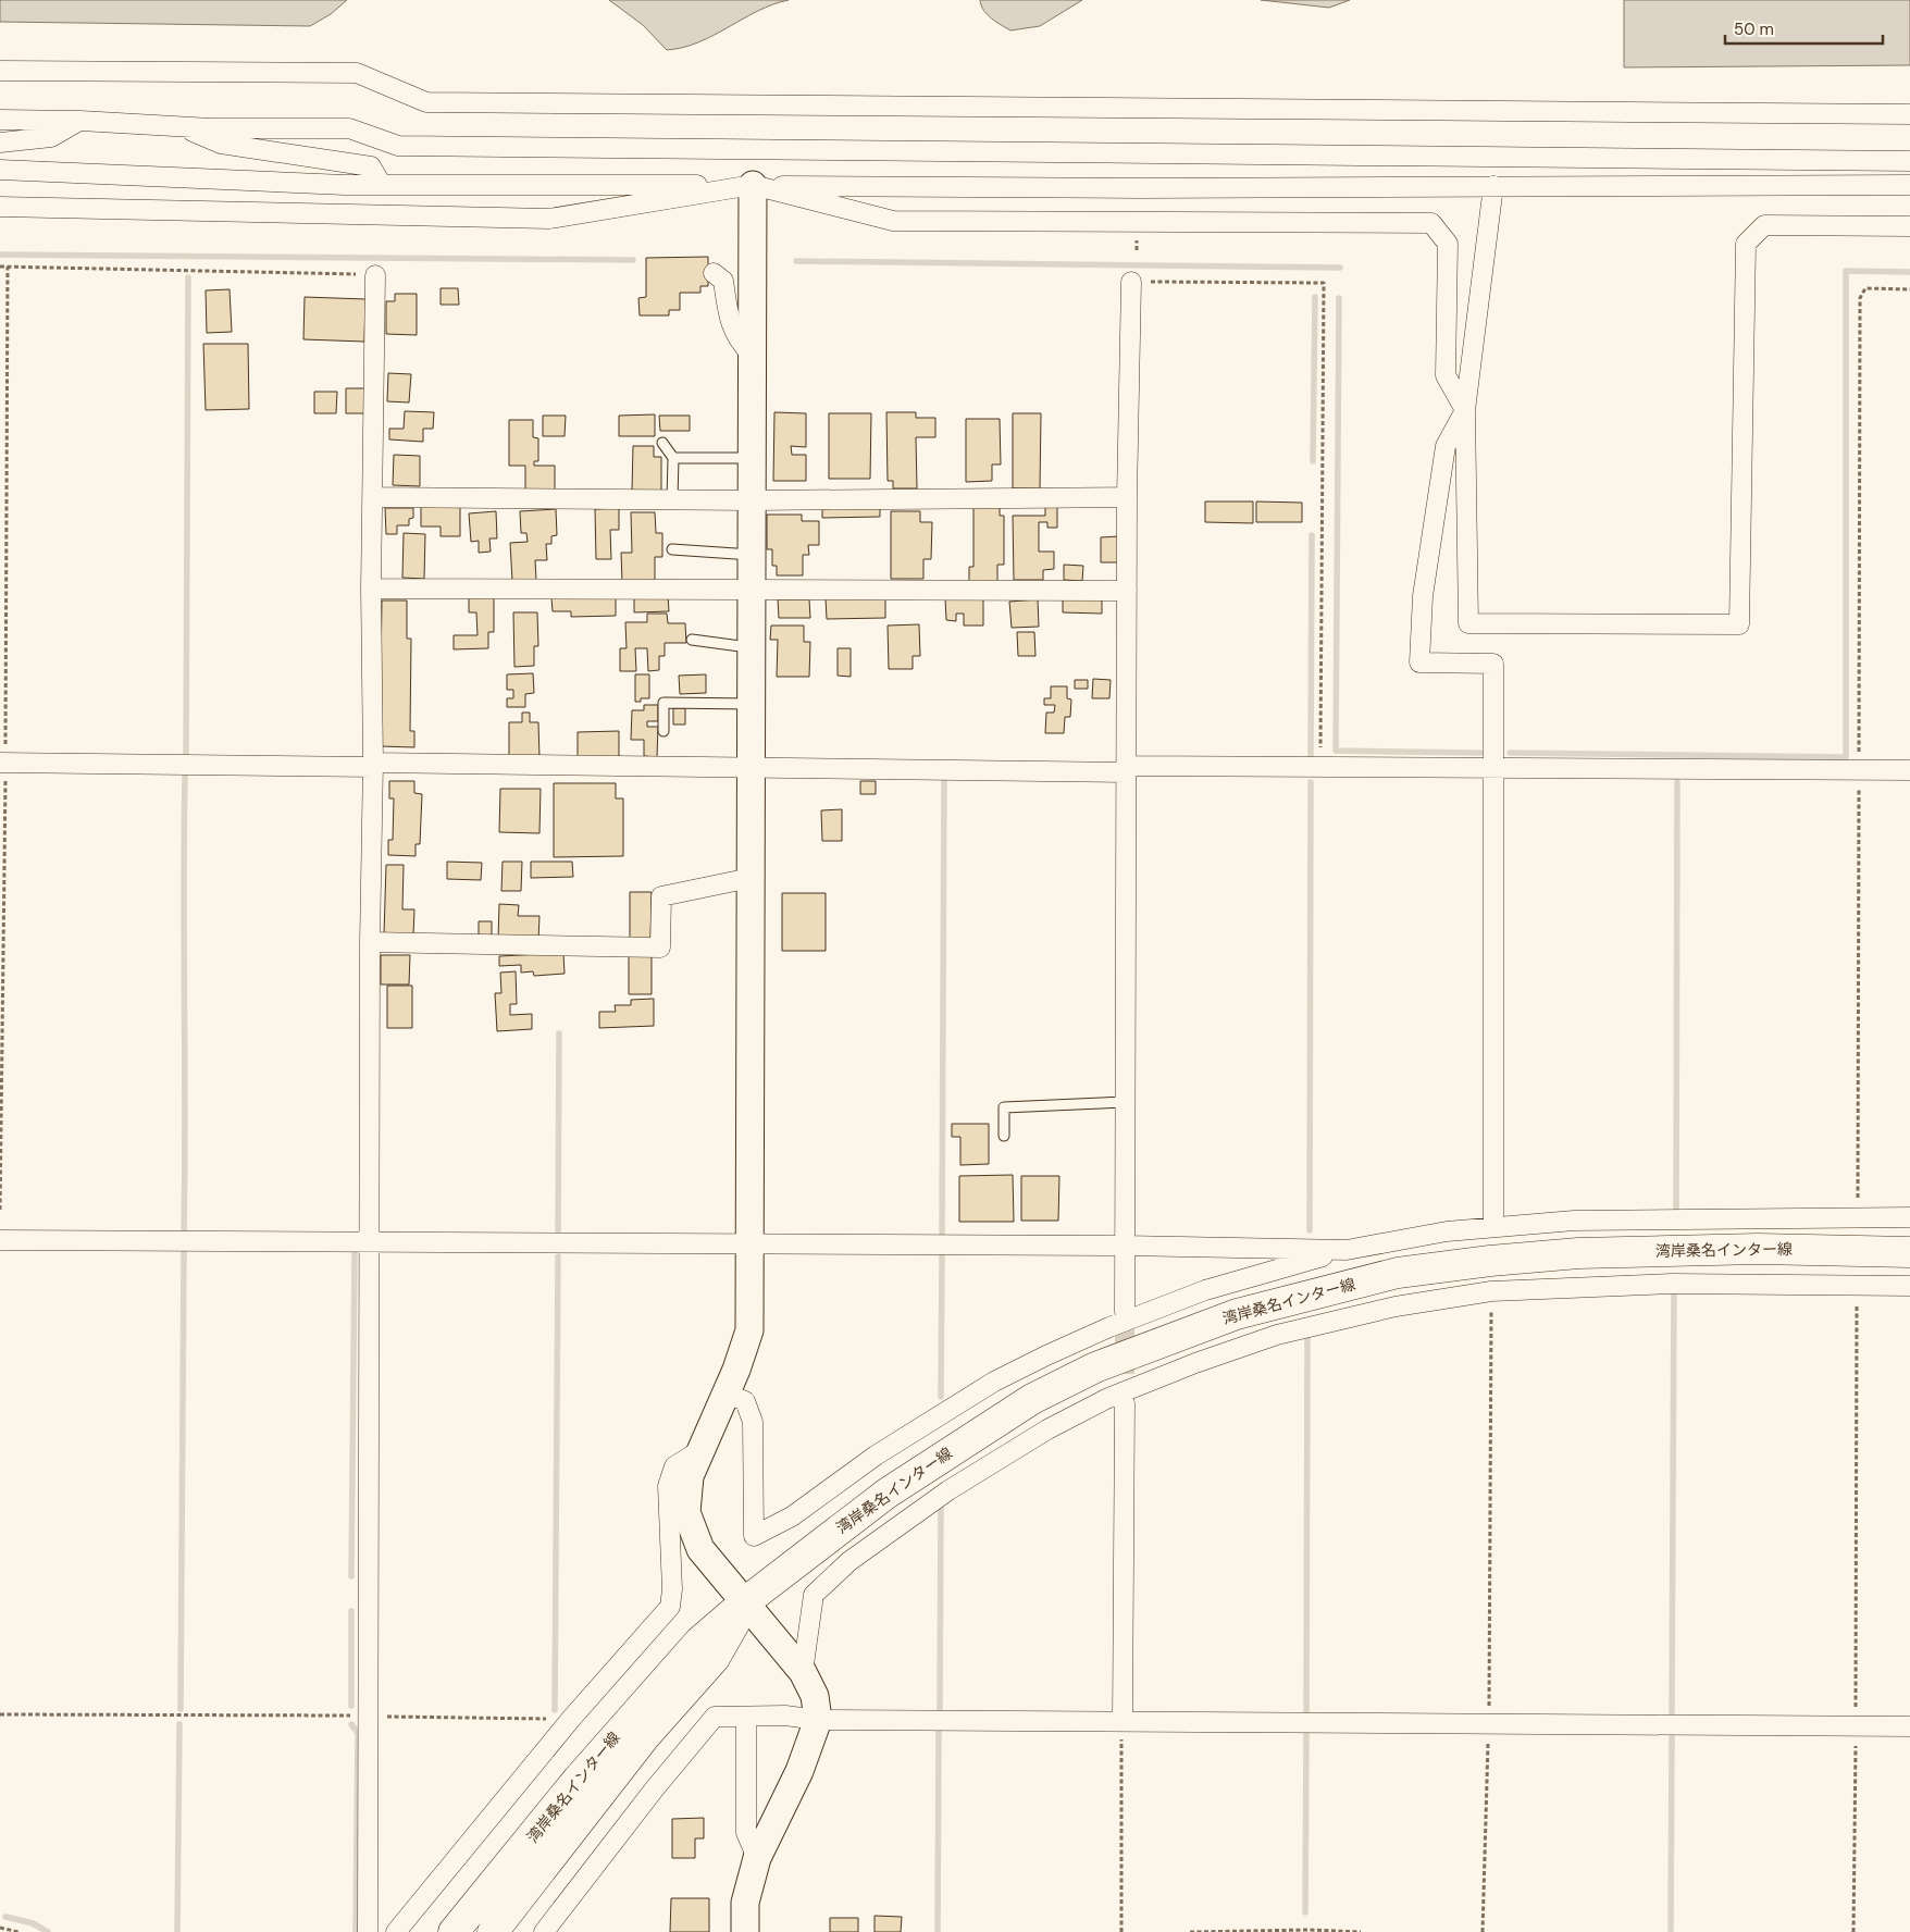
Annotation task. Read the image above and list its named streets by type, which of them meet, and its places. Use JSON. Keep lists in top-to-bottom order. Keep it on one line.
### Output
{"streets":{"main road":["湾岸桑名インター線"]},"scale_bar":"50 m"}
